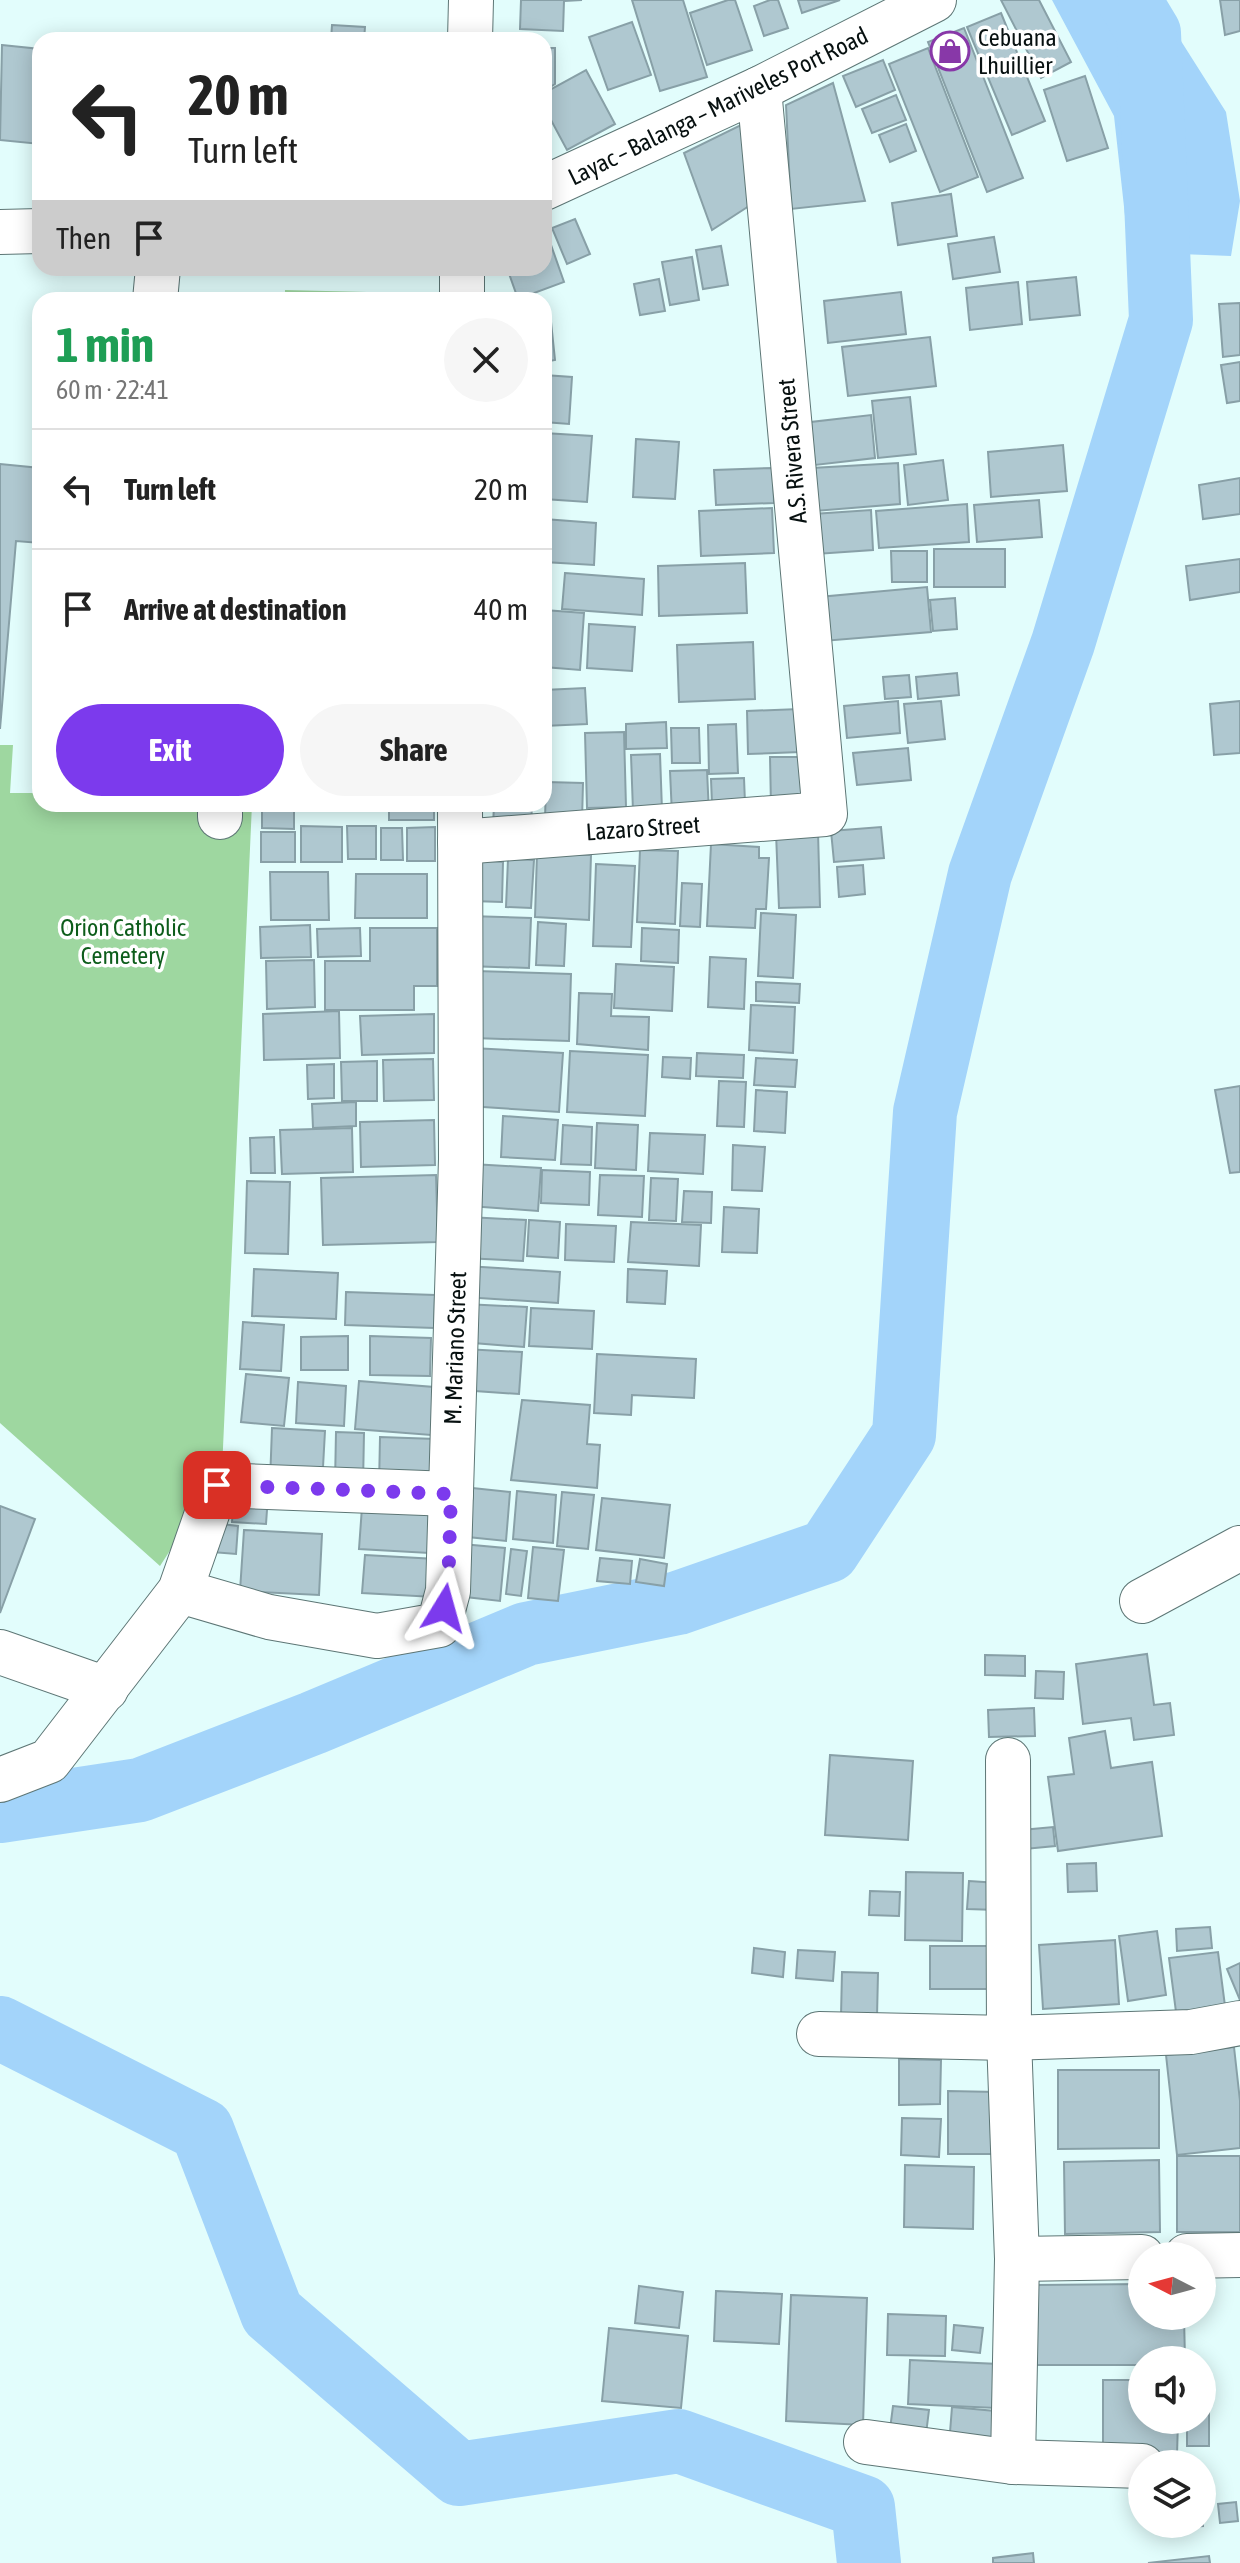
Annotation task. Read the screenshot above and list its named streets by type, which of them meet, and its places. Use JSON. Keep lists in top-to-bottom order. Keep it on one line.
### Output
{"streets":{"street":["Layac – Balanga – Mariveles Port Road","A.S. Rivera Street","Lazaro Street","M. Mariano Street"]},"crossings":[["Layac – Balanga – Mariveles Port Road","A.S. Rivera Street"],["A.S. Rivera Street","Lazaro Street"],["Lazaro Street","M. Mariano Street"]],"parks":["Orion Catholic Cemetery"],"places":{"shop":["Cebuana Lhuillier"]},"north":"left","page":{"turn":["20 m","Turn left"],"then":"Then","heading":["1 min","60 m · 22:41"],"list":[{"name":"Turn left","value":"20 m"},{"name":"Arrive at destination","value":"40 m"}],"buttons":["Exit","Share"]}}
